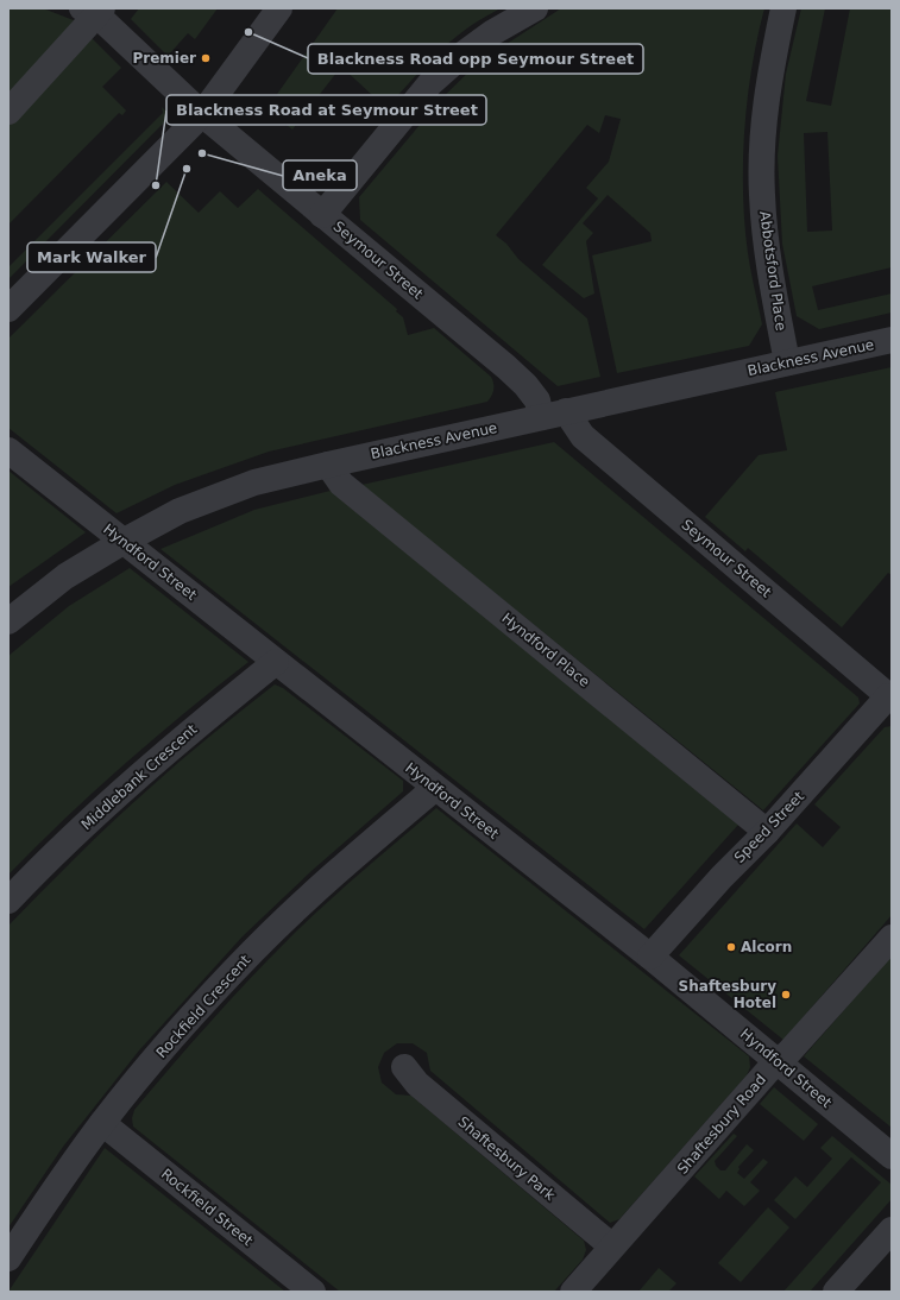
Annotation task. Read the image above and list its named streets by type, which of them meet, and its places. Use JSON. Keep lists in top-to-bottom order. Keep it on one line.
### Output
{"streets":{"street":["Seymour Street","Abbotsford Place","Blackness Avenue","Hyndford Street","Hyndford Place","Middlebank Crescent","Speed Street","Rockfield Crescent","Shaftesbury Road","Shaftesbury Park","Rockfield Street"]},"crossings":[["Seymour Street","Blackness Avenue"],["Seymour Street","Speed Street"],["Abbotsford Place","Blackness Avenue"],["Blackness Avenue","Hyndford Street"],["Blackness Avenue","Hyndford Place"],["Hyndford Street","Middlebank Crescent"],["Hyndford Street","Speed Street"],["Hyndford Street","Rockfield Crescent"],["Hyndford Street","Shaftesbury Road"],["Hyndford Place","Speed Street"],["Rockfield Crescent","Rockfield Street"],["Shaftesbury Road","Shaftesbury Park"]],"places":["Blackness Road opp Seymour Street","Premier","Aneka","Mark Walker","Blackness Road at Seymour Street","Alcorn","Shaftesbury Hotel"]}
